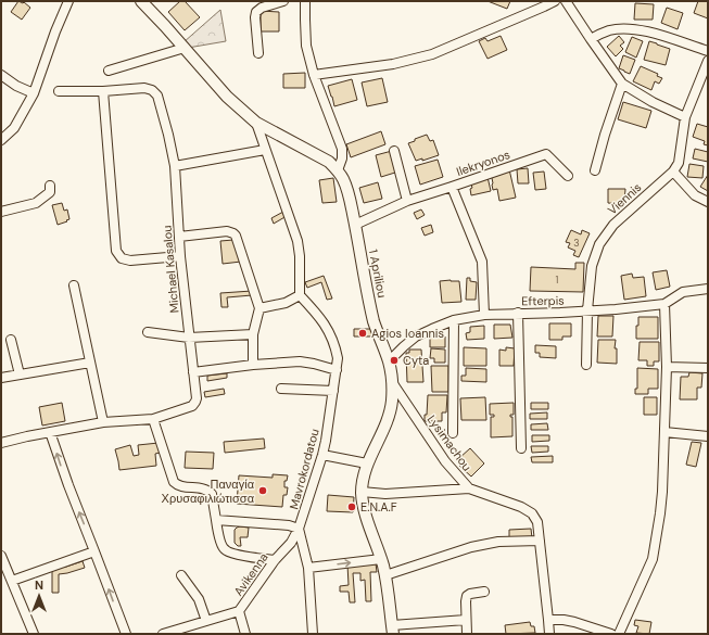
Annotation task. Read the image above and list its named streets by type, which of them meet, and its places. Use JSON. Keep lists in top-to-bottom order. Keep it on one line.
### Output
{"streets":{"main road":["1 Apriliou"],"street":["Ilekryonos","Viennis","Michael Kasalou","Efterpis","Lysimachou","Mavrokordatou","Avikenna"]},"crossings":[["Ilekryonos","Efterpis"],["Viennis","Efterpis"],["1 Apriliou","Efterpis"],["1 Apriliou","Lysimachou"],["Mavrokordatou","Avikenna"]],"places":["Agios Ioannis","Cyta","Παναγία Χρυσαφιλιώτισσα","E.N.A.F"],"house_numbers":["3","1"],"north":"top"}
